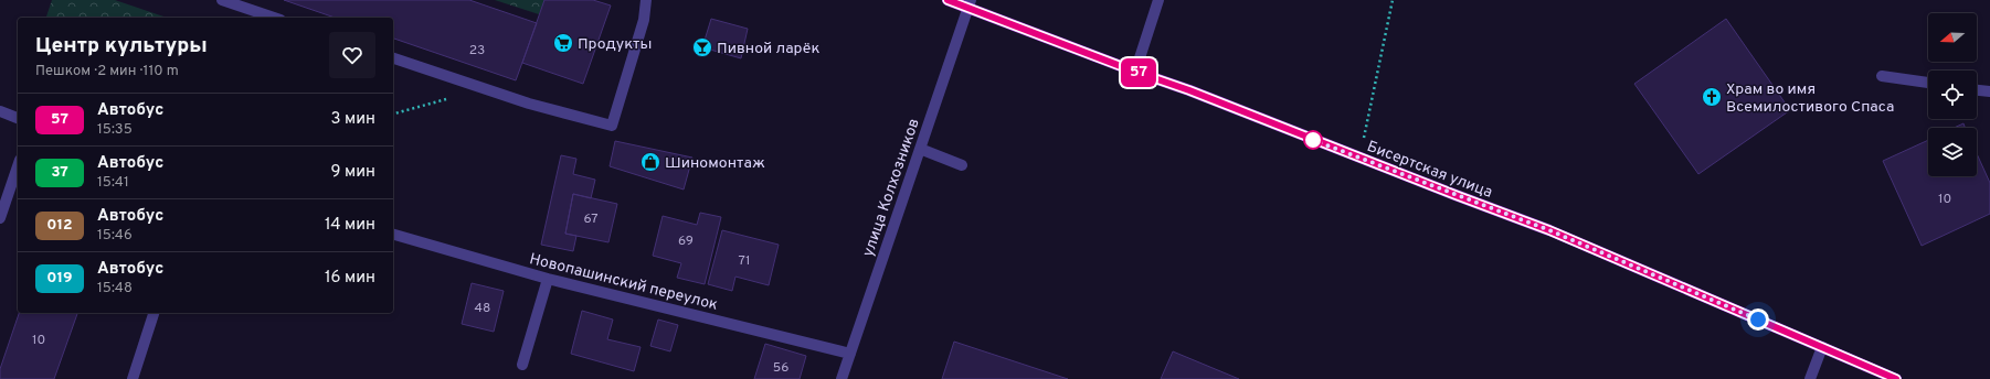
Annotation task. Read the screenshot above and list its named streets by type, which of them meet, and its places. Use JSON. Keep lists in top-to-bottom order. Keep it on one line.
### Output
{"streets":{"main road":["Бисертская улица"],"street":["улица Колхозников","Новопашинский переулок"]},"crossings":[["Бисертская улица","улица Колхозников"],["улица Колхозников","Новопашинский переулок"]],"places":{"supermarket":["Продукты"],"bar":["Пивной ларёк"],"church":["Храм во имя Всемилостивого Спаса"],"shop":["Шиномонтаж"]},"lines":["bus line 57"],"house_numbers":["23","10","67","69","71","48","10","56"],"north":"left","page":{"on_map":"57","heading":["Центр культуры","Пешком · 2 мин · 110 m"],"list":[{"mark":"57","name":"Автобус","note":"15:35","value":"3 мин"},{"mark":"37","name":"Автобус","note":"15:41","value":"9 мин"},{"mark":"012","name":"Автобус","note":"15:46","value":"14 мин"},{"mark":"019","name":"Автобус","note":"15:48","value":"16 мин"}]}}
